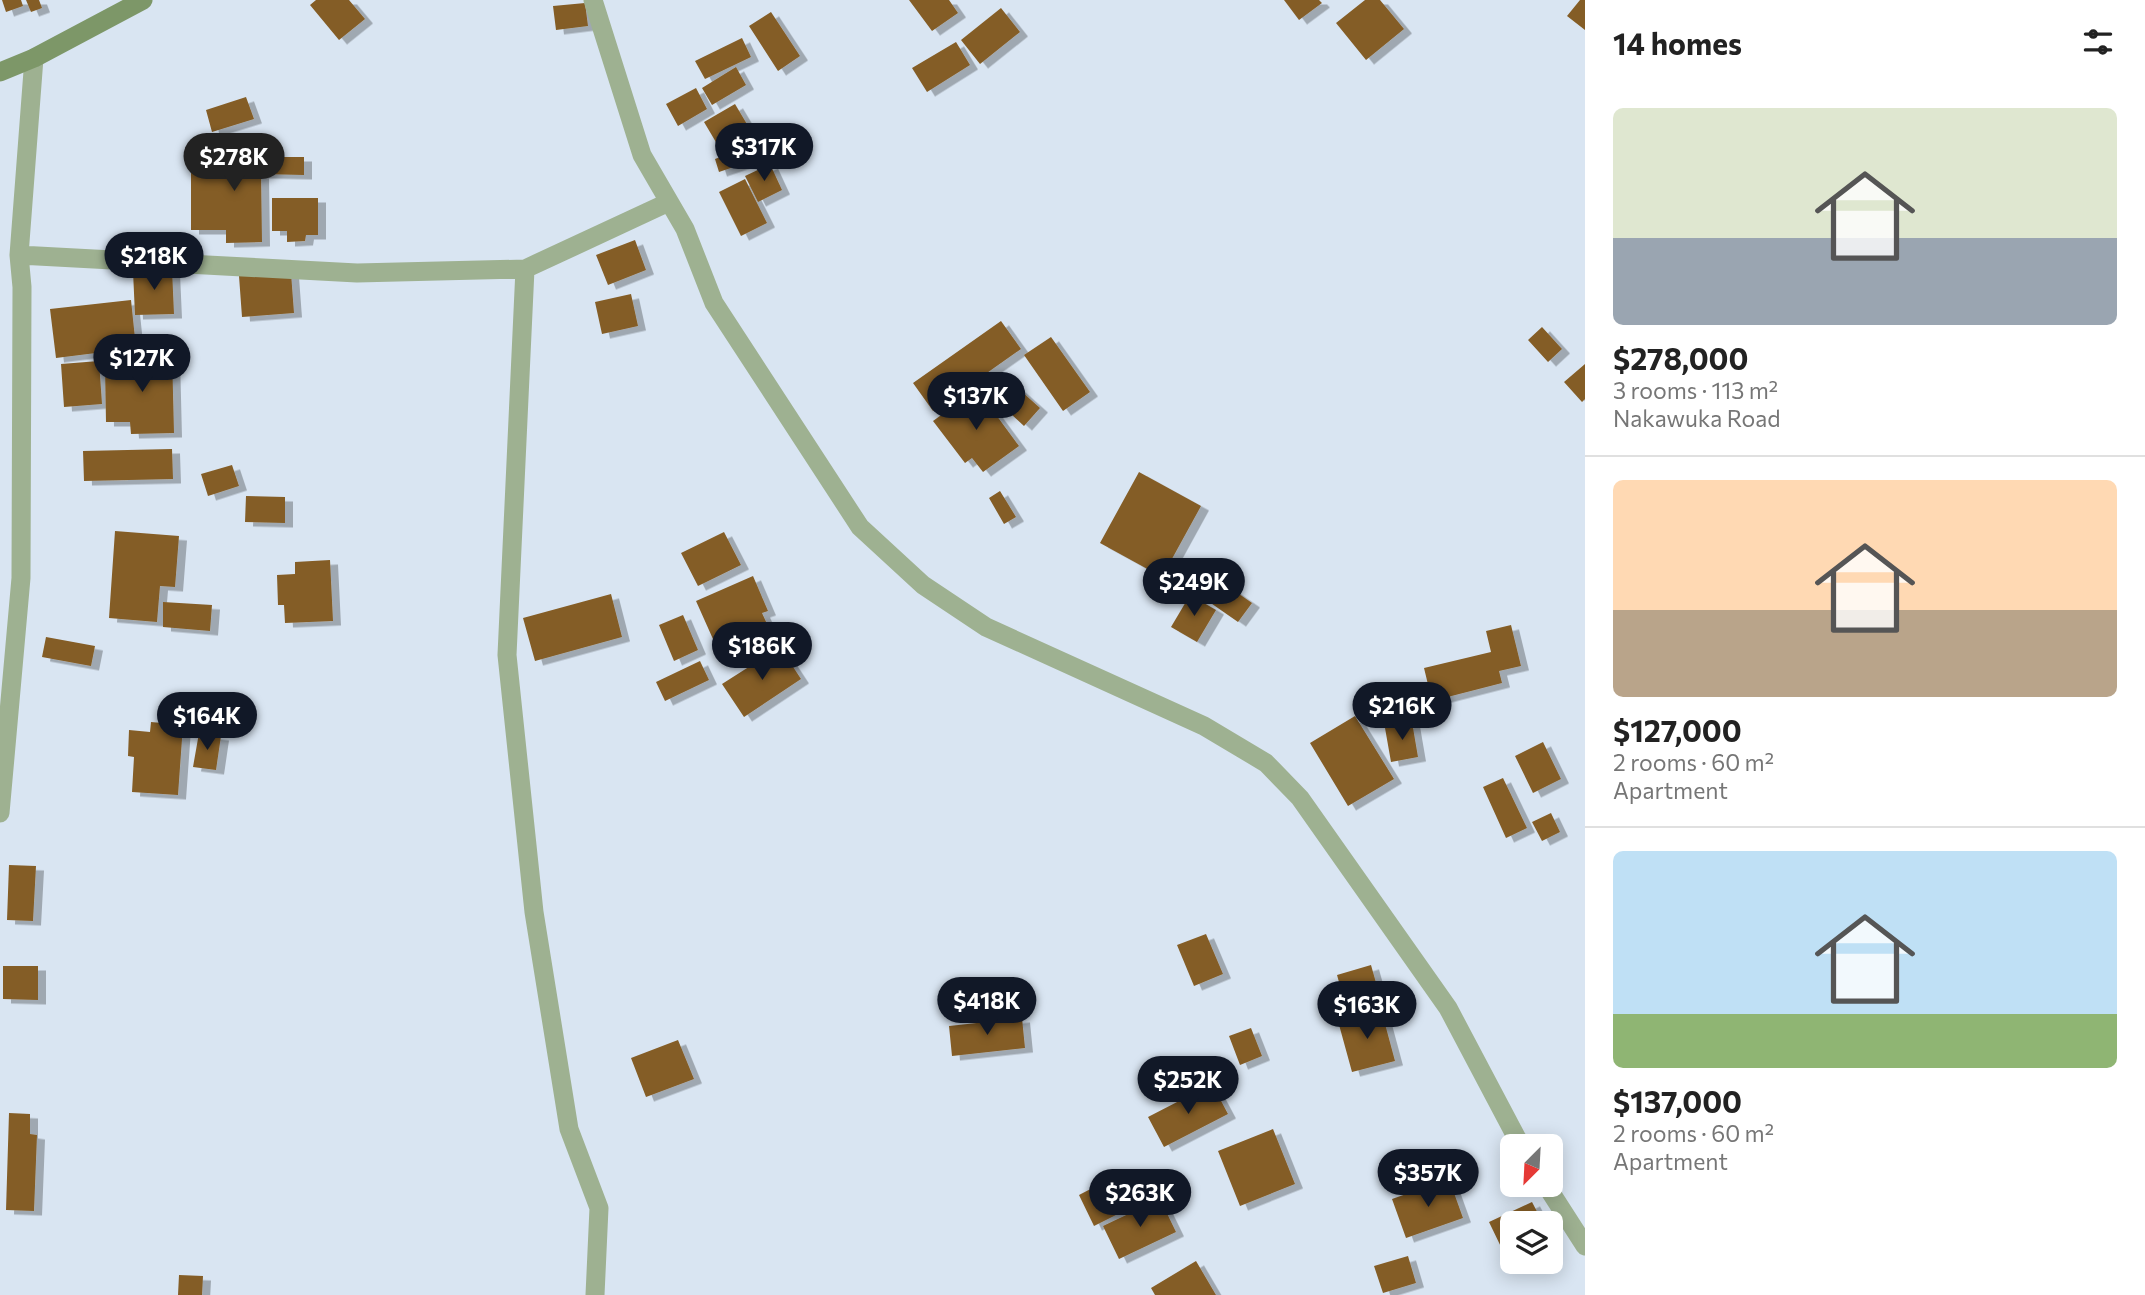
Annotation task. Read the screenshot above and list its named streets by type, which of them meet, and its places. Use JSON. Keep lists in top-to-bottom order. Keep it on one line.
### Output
{"north":"bottom left","page":{"heading":"14 homes","list":[{"name":"$278,000","note":"3 rooms · 113 m² · Nakawuka Road"},{"name":"$127,000","note":"2 rooms · 60 m² · Apartment"},{"name":"$137,000","note":"2 rooms · 60 m² · Apartment"}],"price":["$317K","$278K","$218K","$127K","$137K","$249K","$186K","$216K","$164K","$418K","$163K","$252K","$357K","$263K"]}}
